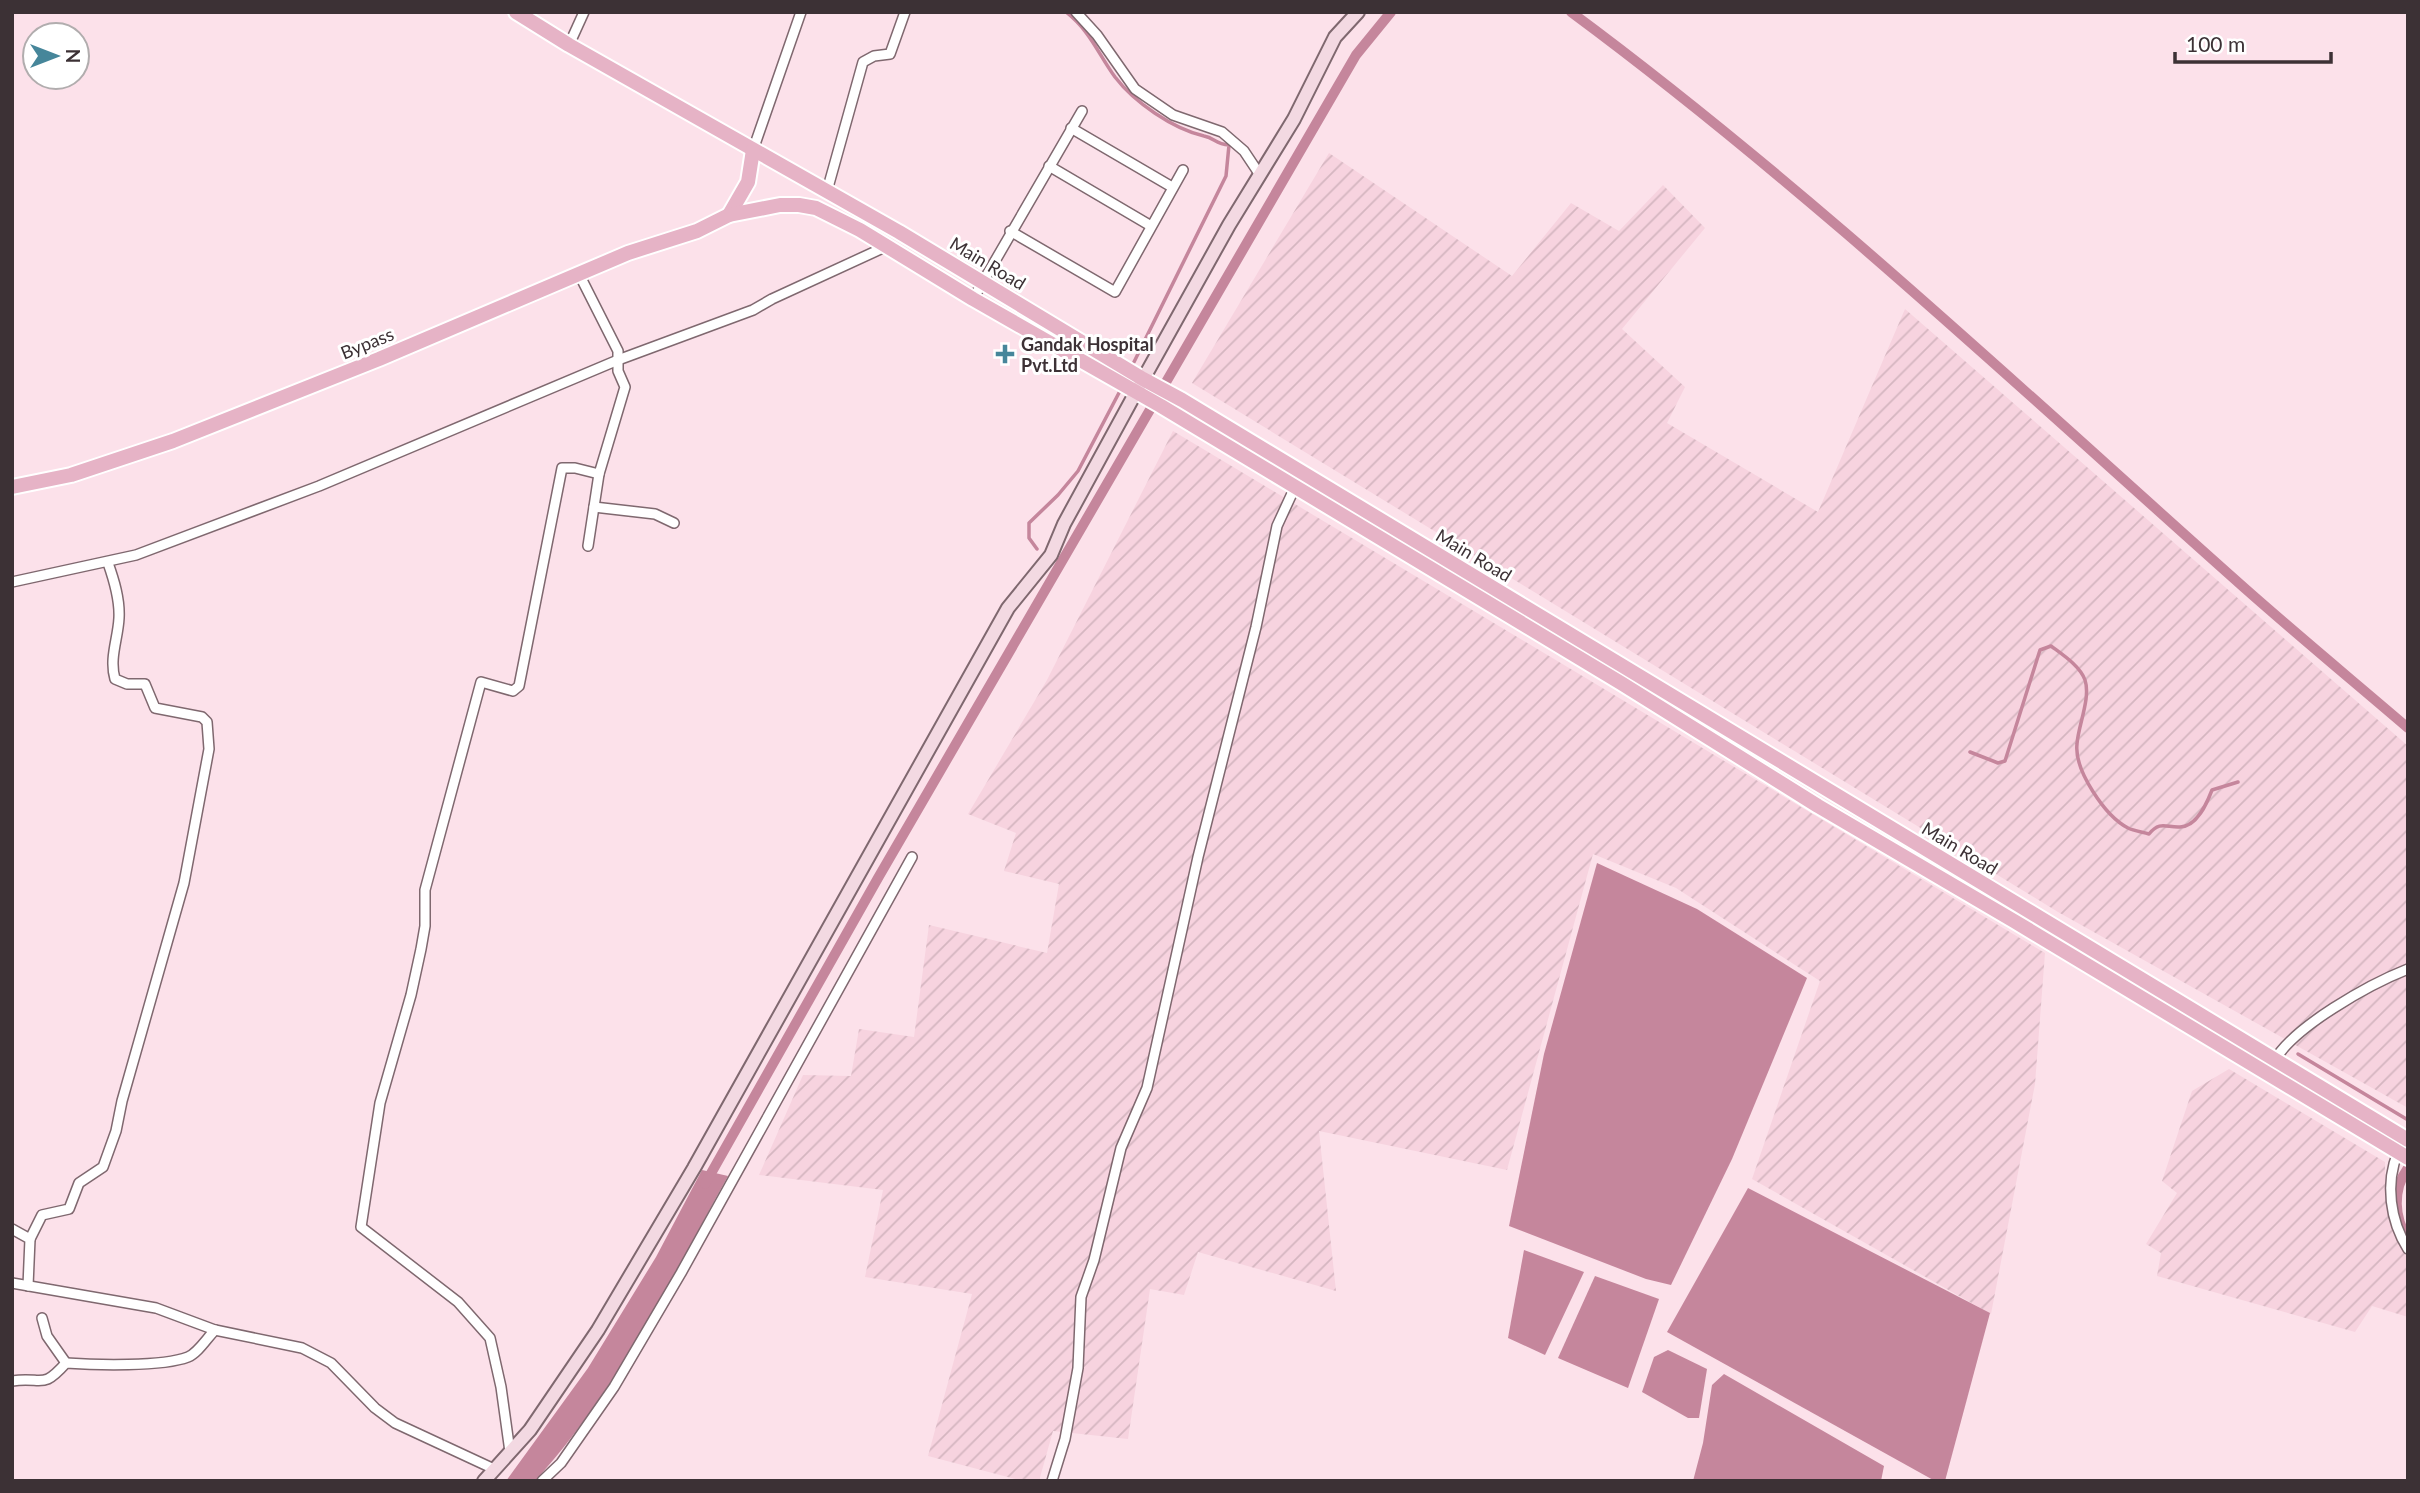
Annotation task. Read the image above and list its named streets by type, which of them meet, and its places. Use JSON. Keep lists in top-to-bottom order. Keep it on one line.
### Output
{"streets":{"main road":["Main Road","Bypass"]},"crossings":[["Main Road","Bypass"]],"places":{"health":["Gandak Hospital Pvt.Ltd"]},"scale_bar":"100 m","north":"right"}
